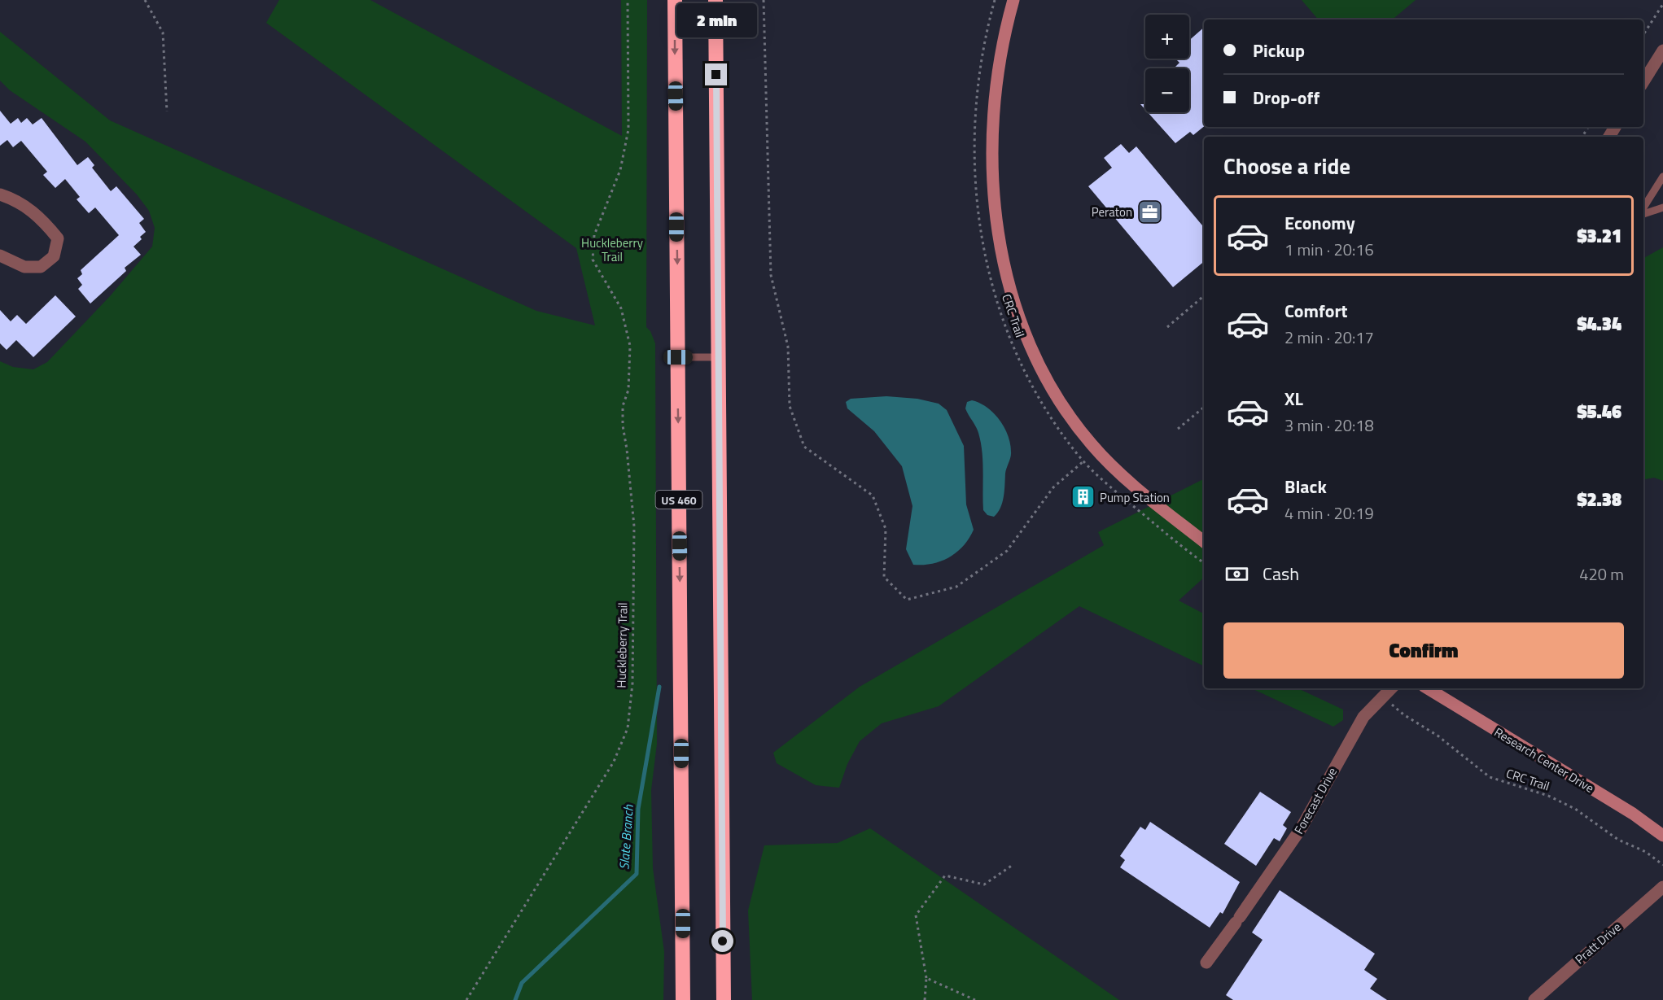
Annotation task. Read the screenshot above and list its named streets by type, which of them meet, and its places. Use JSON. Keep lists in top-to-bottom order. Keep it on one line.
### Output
{"streets":{"highway":["US 460"],"main road":["Research Center Drive"],"street":["Forecast Drive","Pratt Drive"],"path":["CRC Trail","Huckleberry Trail"]},"water":["Slate Branch"],"parks":["Huckleberry Trail"],"places":{"office":["Peraton"],"building":["Pump Station"]},"page":{"bubble":"2 min","map_buttons":["+","−"],"banner":["Pickup","Drop-off"],"heading":"Choose a ride","list":[{"name":"Economy","note":"1 min · 20:16","value":"$3.21"},{"name":"Comfort","note":"2 min · 20:17","value":"$4.34"},{"name":"XL","note":"3 min · 20:18","value":"$5.46"},{"name":"Black","note":"4 min · 20:19","value":"$2.38"}],"pay":["Cash","420 m"],"buttons":"Confirm"}}
